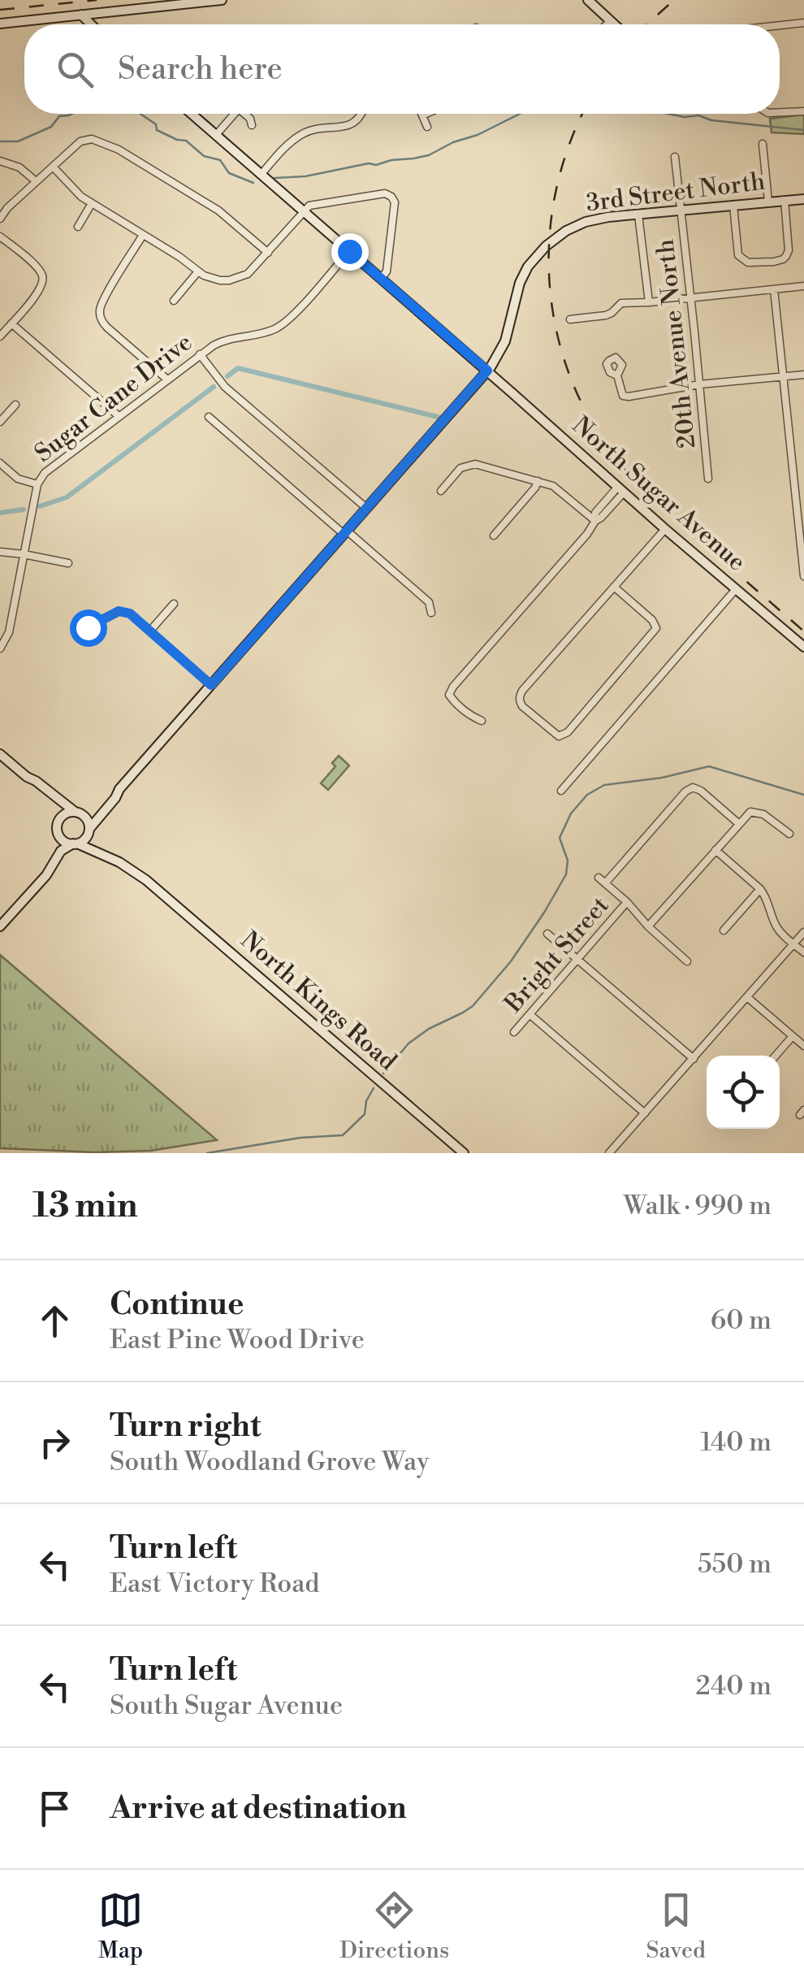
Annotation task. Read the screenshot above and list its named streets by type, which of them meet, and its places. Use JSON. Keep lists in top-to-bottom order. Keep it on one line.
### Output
{"streets":{"street":["3rd Street North","20th Avenue North","Sugar Cane Drive","North Sugar Avenue","Bright Street","North Kings Road"]},"crossings":[["3rd Street North","20th Avenue North"],["3rd Street North","North Sugar Avenue"],["Sugar Cane Drive","North Sugar Avenue"]],"page":{"search":"Search here","heading":["13 min","Walk · 990 m"],"list":[["Continue","East Pine Wood Drive","60 m"],["Turn right","South Woodland Grove Way","140 m"],["Turn left","East Victory Road","550 m"],["Turn left","South Sugar Avenue","240 m"],"Arrive at destination"],"nav":["Map","Directions","Saved"]}}
